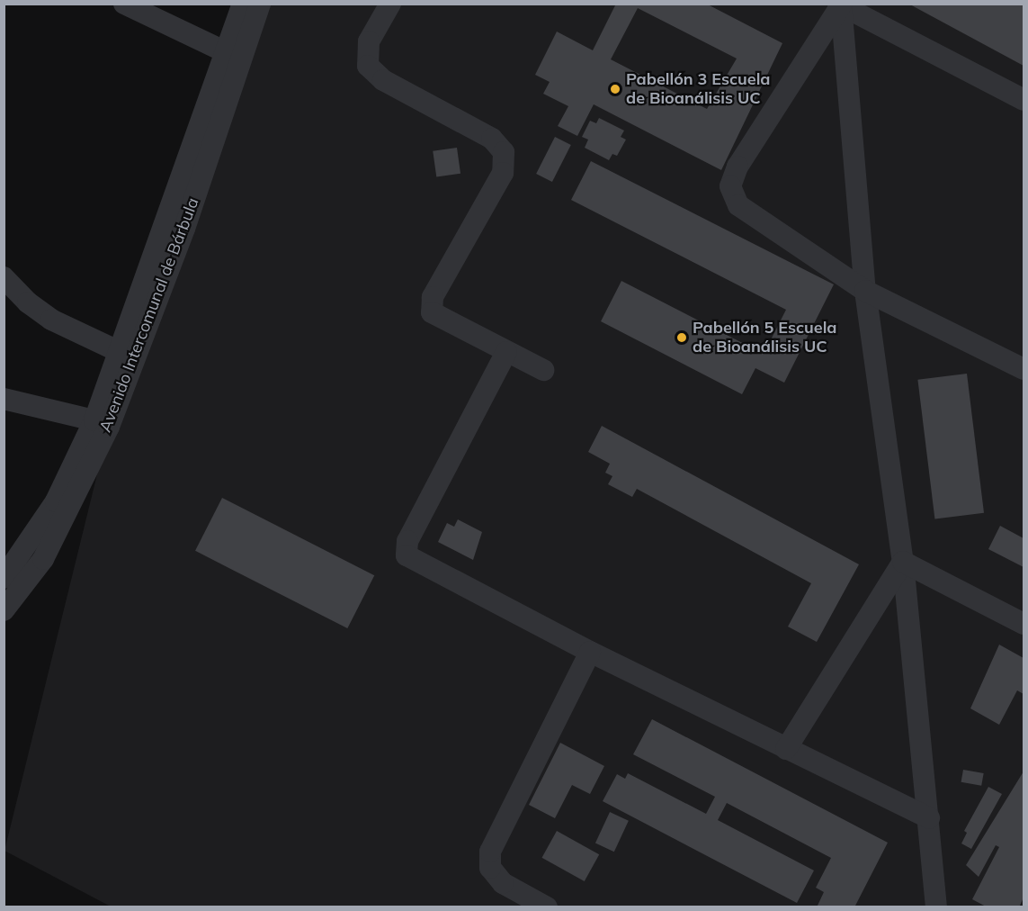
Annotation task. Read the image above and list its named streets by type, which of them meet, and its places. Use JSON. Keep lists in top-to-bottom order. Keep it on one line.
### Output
{"streets":{"street":["Avenido Intercomunal de Bárbula"]},"places":["Pabellón 3 Escuela de Bioanálisis UC","Pabellón 5 Escuela de Bioanálisis UC"]}
